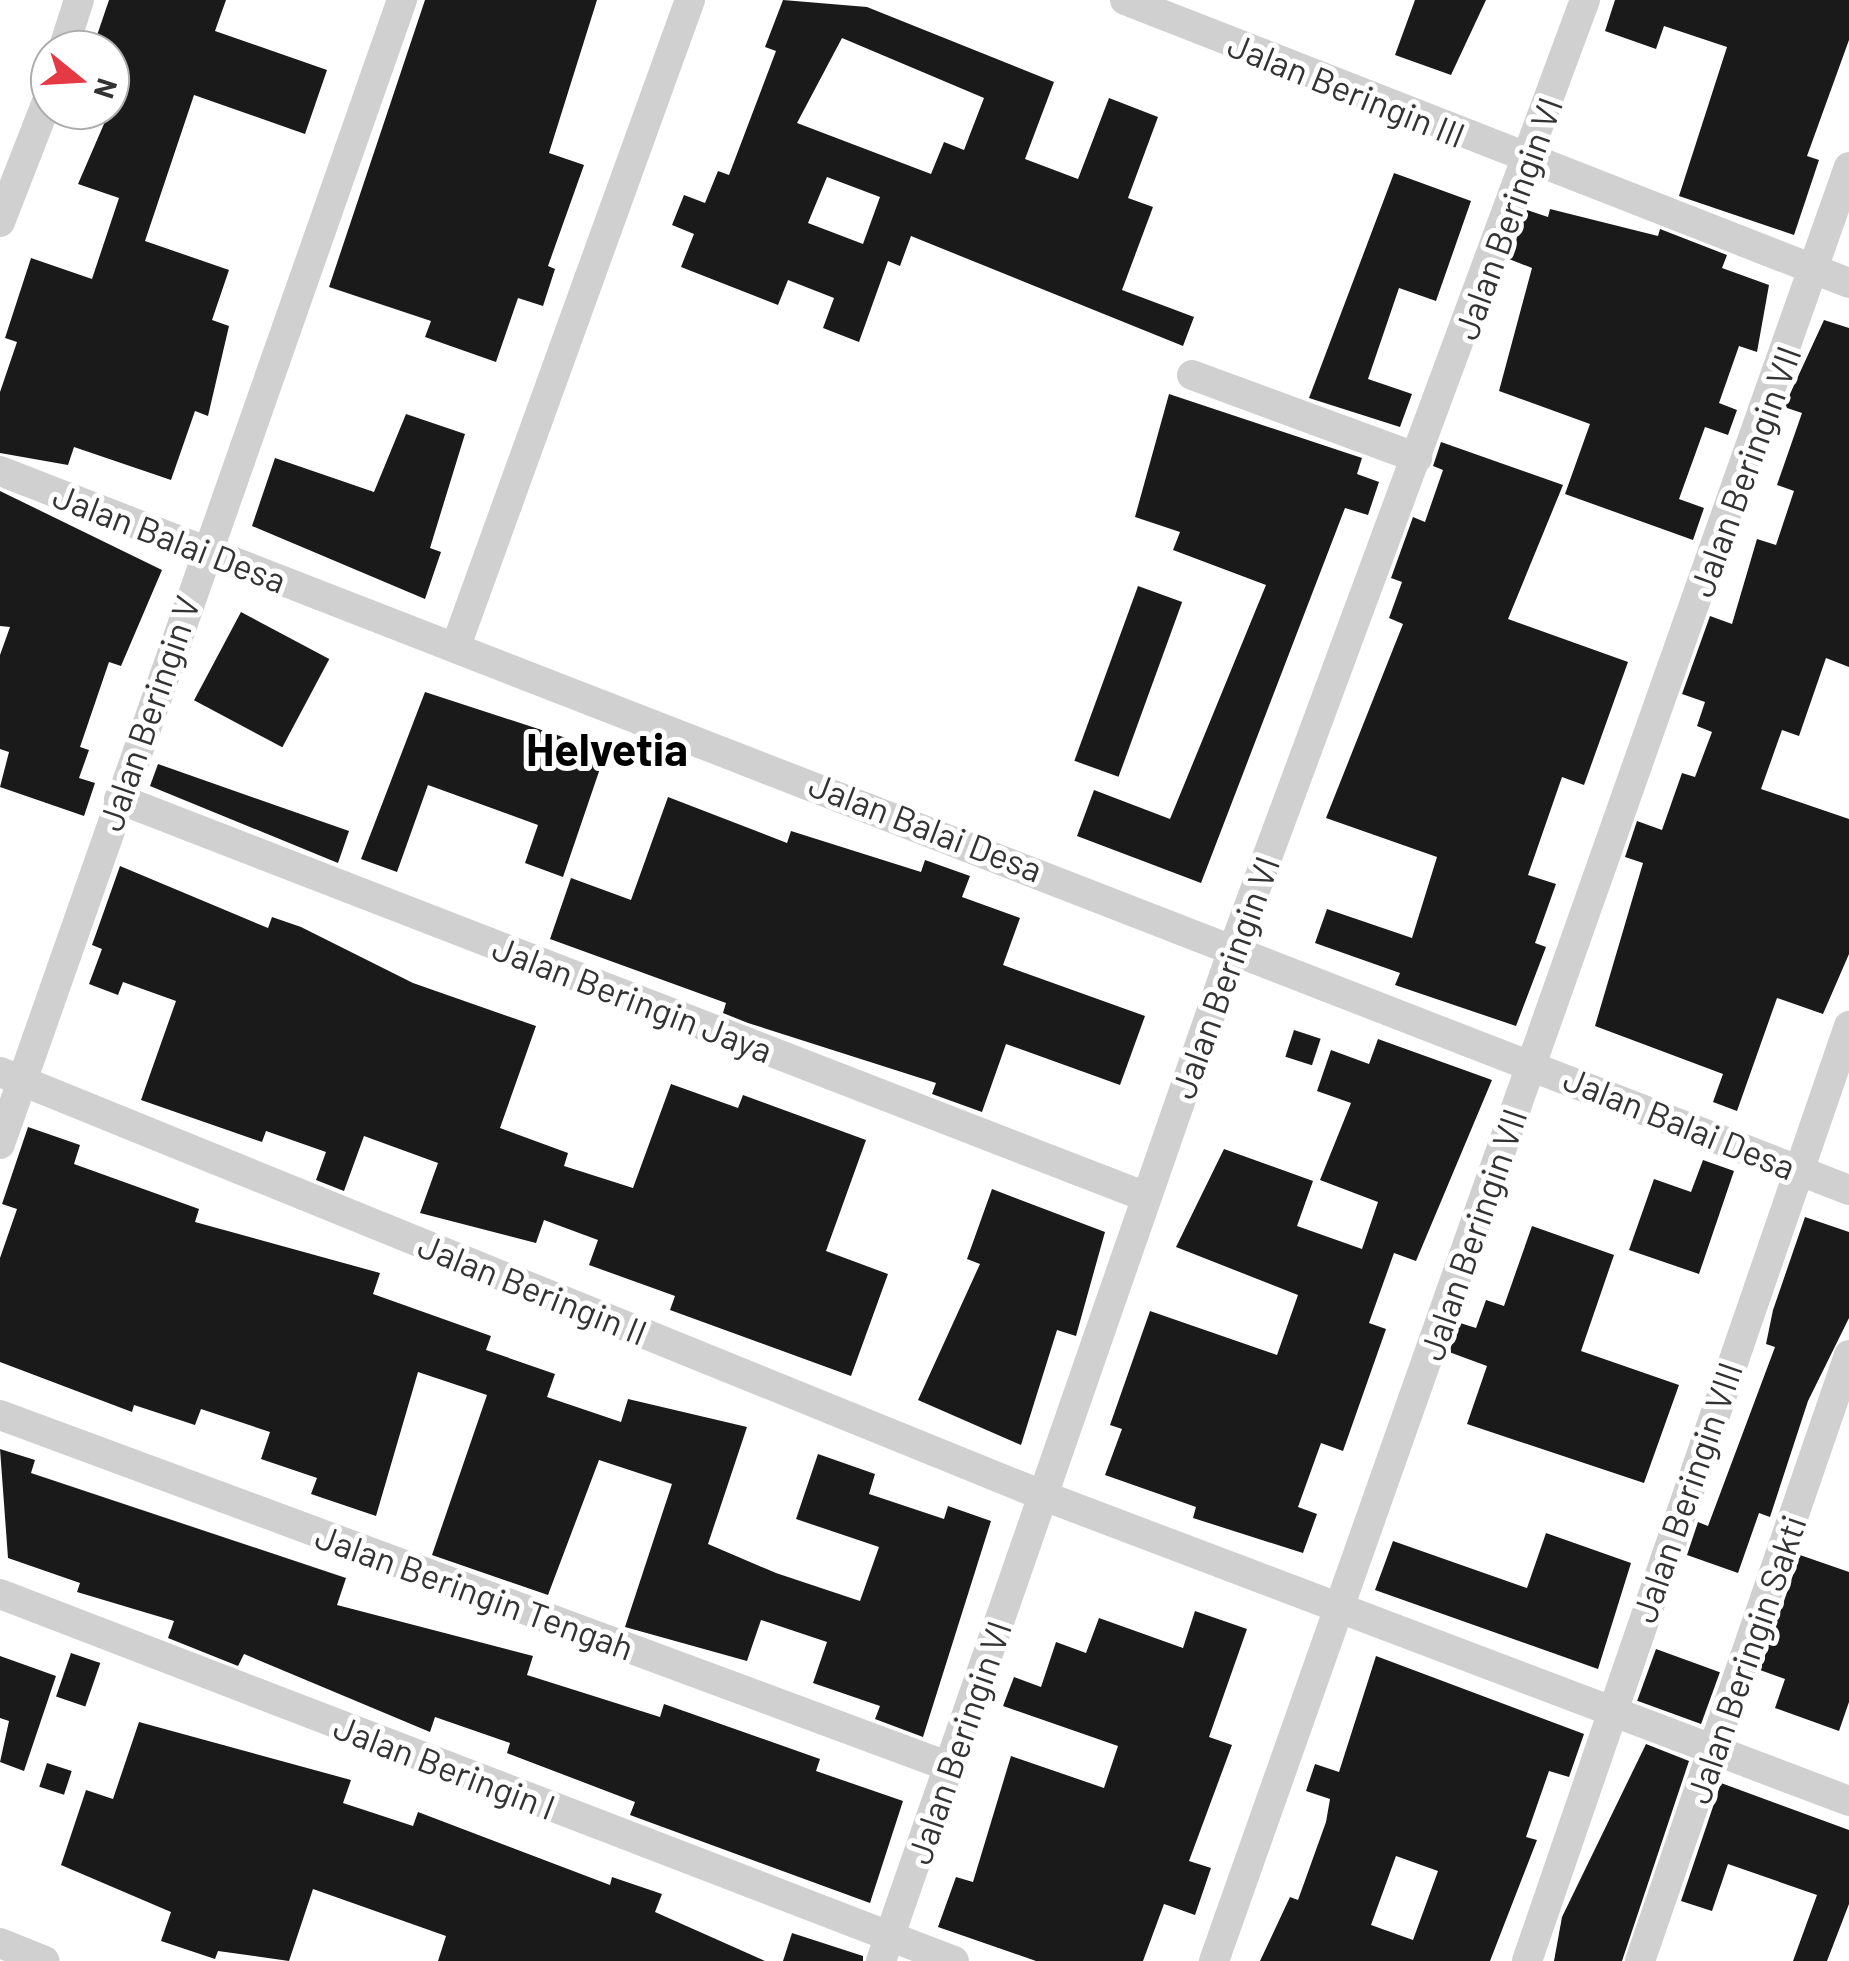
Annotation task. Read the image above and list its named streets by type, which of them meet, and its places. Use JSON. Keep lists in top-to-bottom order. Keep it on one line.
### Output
{"streets":{"street":["Jalan Beringin III","Jalan Beringin VI","Jalan Beringin VII","Jalan Balai Desa","Jalan Beringin V","Jalan Beringin Jaya","Jalan Beringin II","Jalan Beringin VIII","Jalan Beringin Tengah","Jalan Beringin Sakti","Jalan Beringin I"]},"crossings":[["Jalan Beringin III","Jalan Beringin VI"],["Jalan Beringin III","Jalan Beringin VII"],["Jalan Beringin VI","Jalan Balai Desa"],["Jalan Beringin VI","Jalan Beringin Jaya"],["Jalan Beringin VI","Jalan Beringin II"],["Jalan Beringin VI","Jalan Beringin Tengah"],["Jalan Beringin VI","Jalan Beringin I"],["Jalan Beringin VII","Jalan Balai Desa"],["Jalan Beringin VII","Jalan Beringin II"],["Jalan Balai Desa","Jalan Beringin V"],["Jalan Balai Desa","Jalan Beringin VIII"],["Jalan Beringin V","Jalan Beringin Jaya"],["Jalan Beringin V","Jalan Beringin II"],["Jalan Beringin II","Jalan Beringin VIII"],["Jalan Beringin II","Jalan Beringin Sakti"]],"districts":["Helvetia"],"north":"right"}
